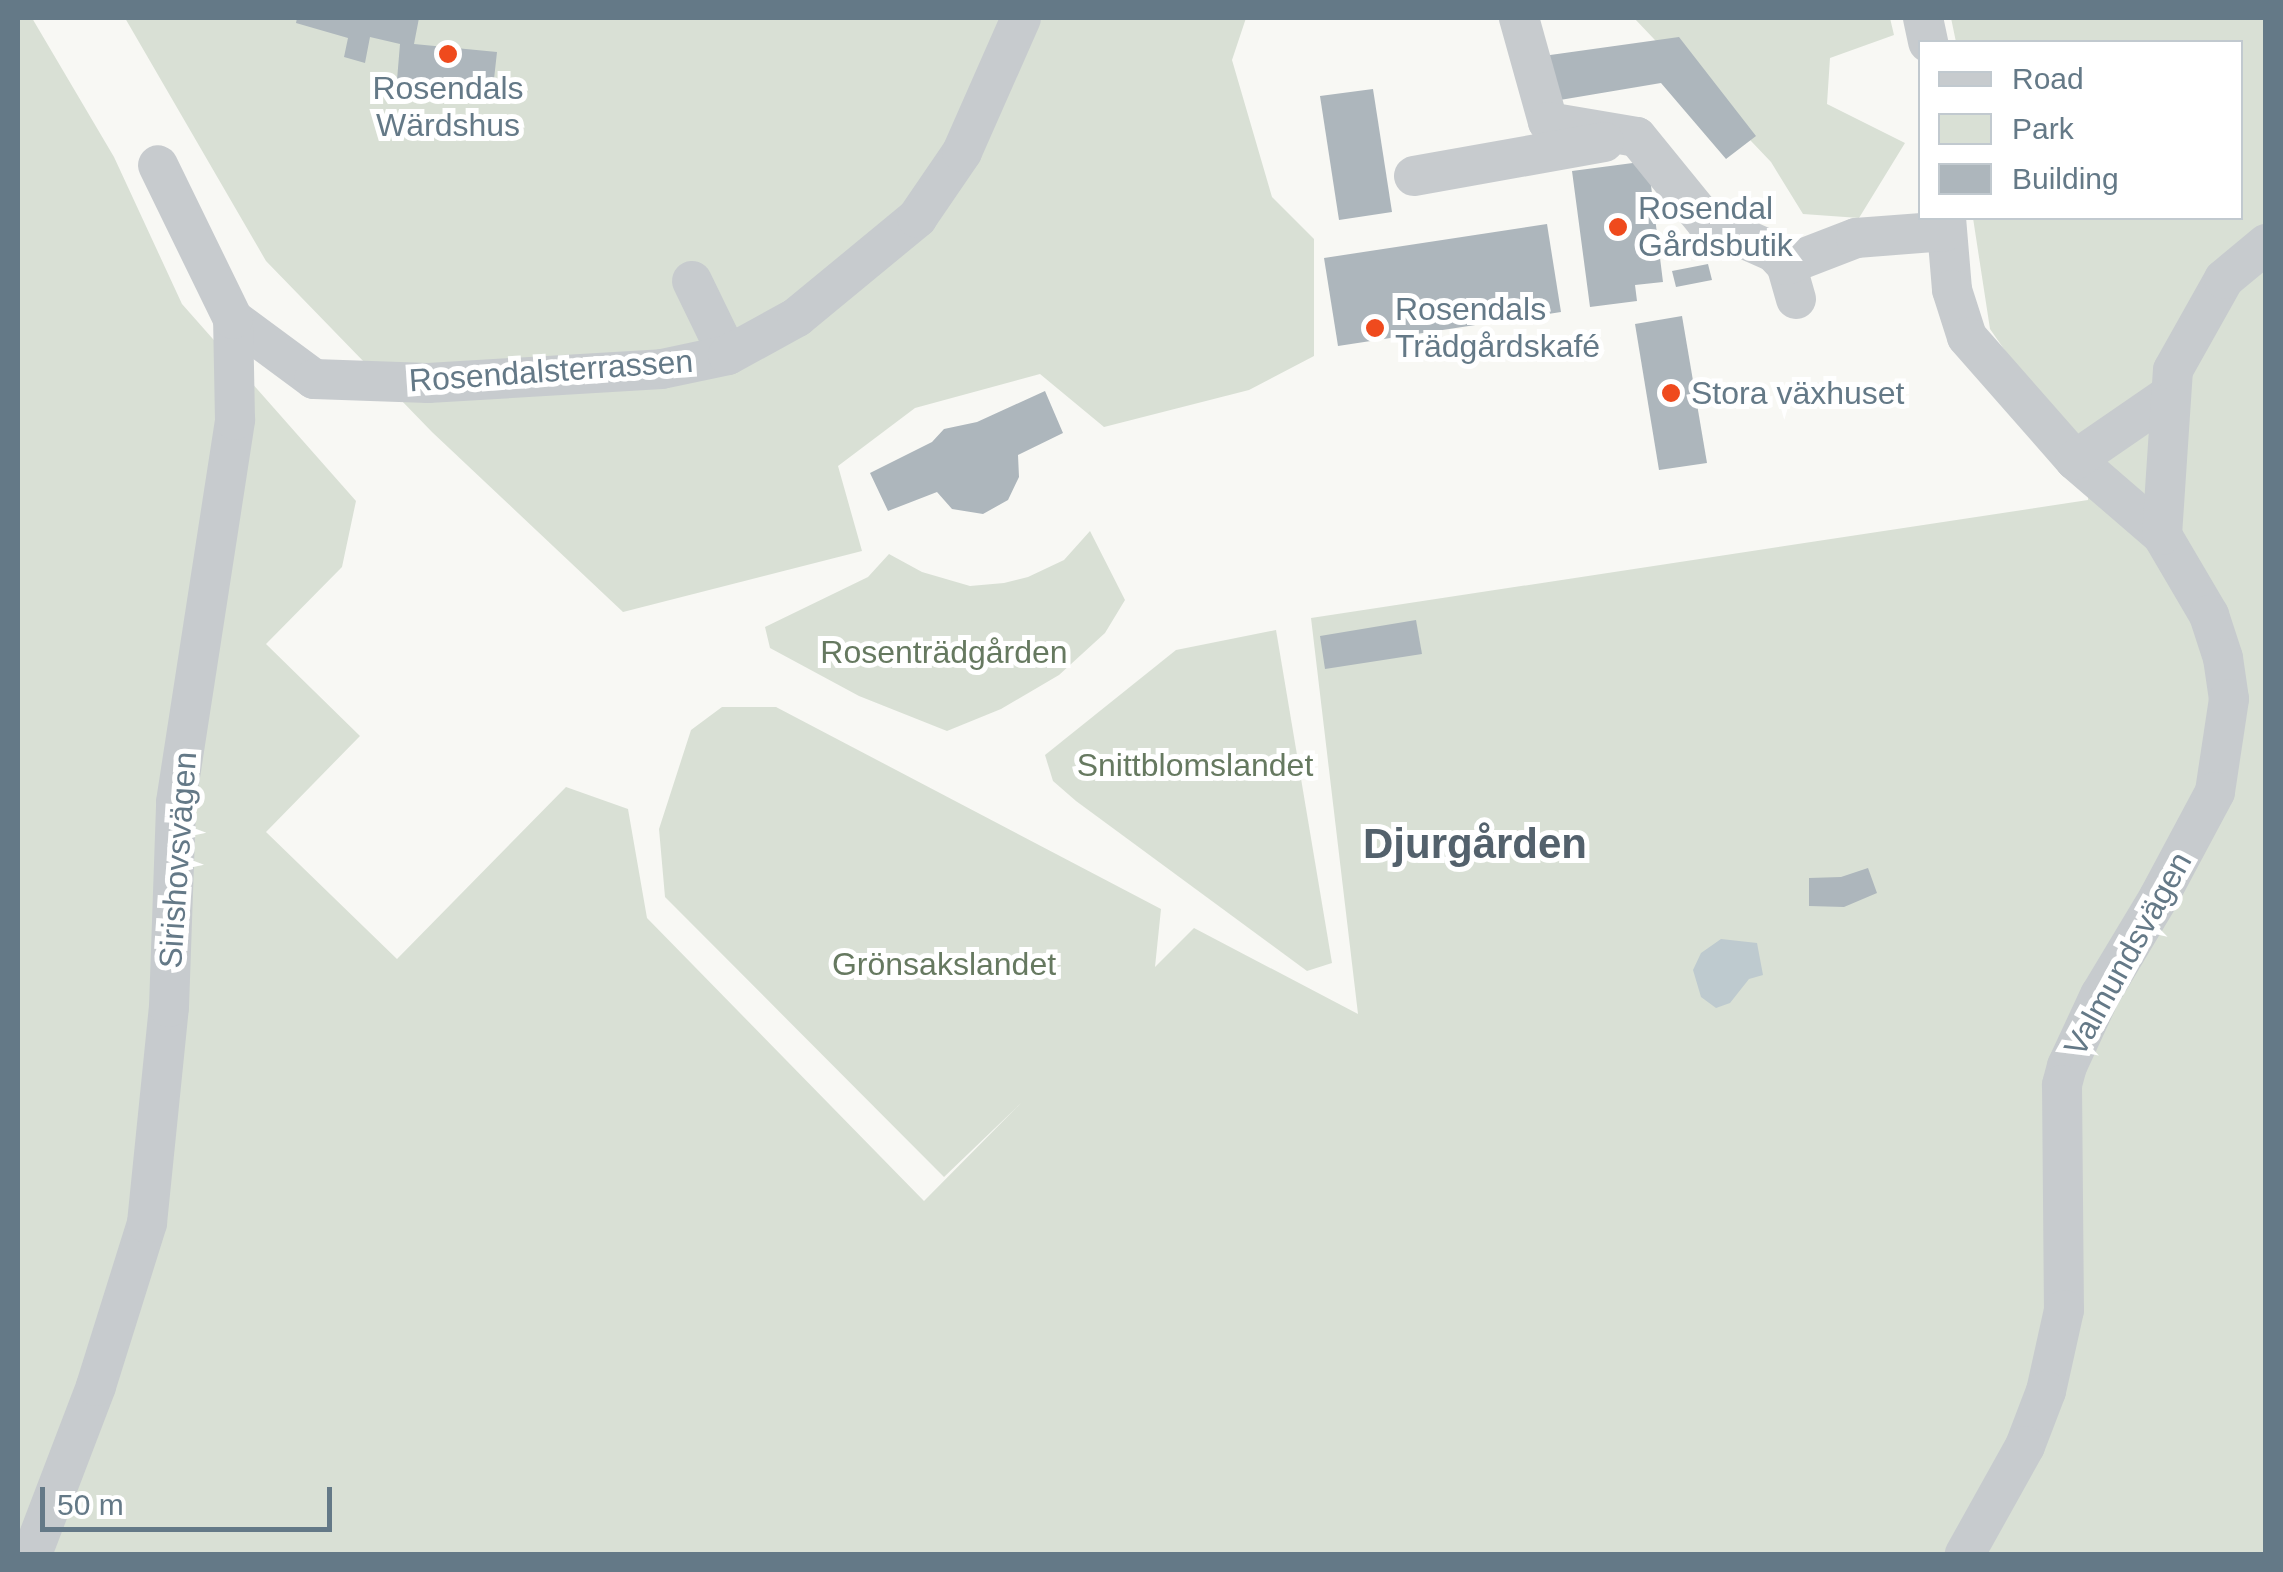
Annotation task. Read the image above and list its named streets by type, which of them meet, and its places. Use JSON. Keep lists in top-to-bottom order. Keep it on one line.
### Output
{"streets":{"street":["Rosendalsterrassen","Sirishovsvägen","Valmundsvägen"]},"crossings":[["Rosendalsterrassen","Sirishovsvägen"]],"districts":["Djurgården"],"parks":["Rosenträdgården","Snittblomslandet","Grönsakslandet"],"places":["Rosendals Wärdshus","Rosendal Gårdsbutik","Rosendals Trädgårdskafé","Stora växhuset"],"legend":["Road","Park","Building"],"scale_bar":"50 m"}
